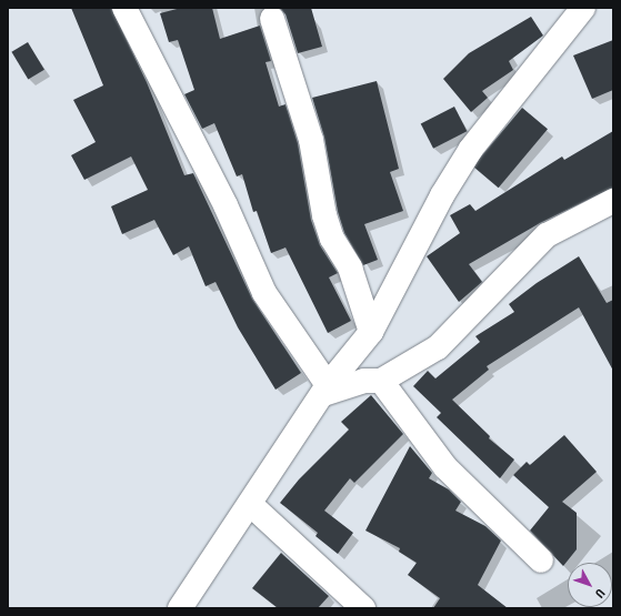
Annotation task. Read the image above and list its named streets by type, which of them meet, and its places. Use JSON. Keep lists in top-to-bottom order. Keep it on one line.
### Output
{"north":"bottom right"}
